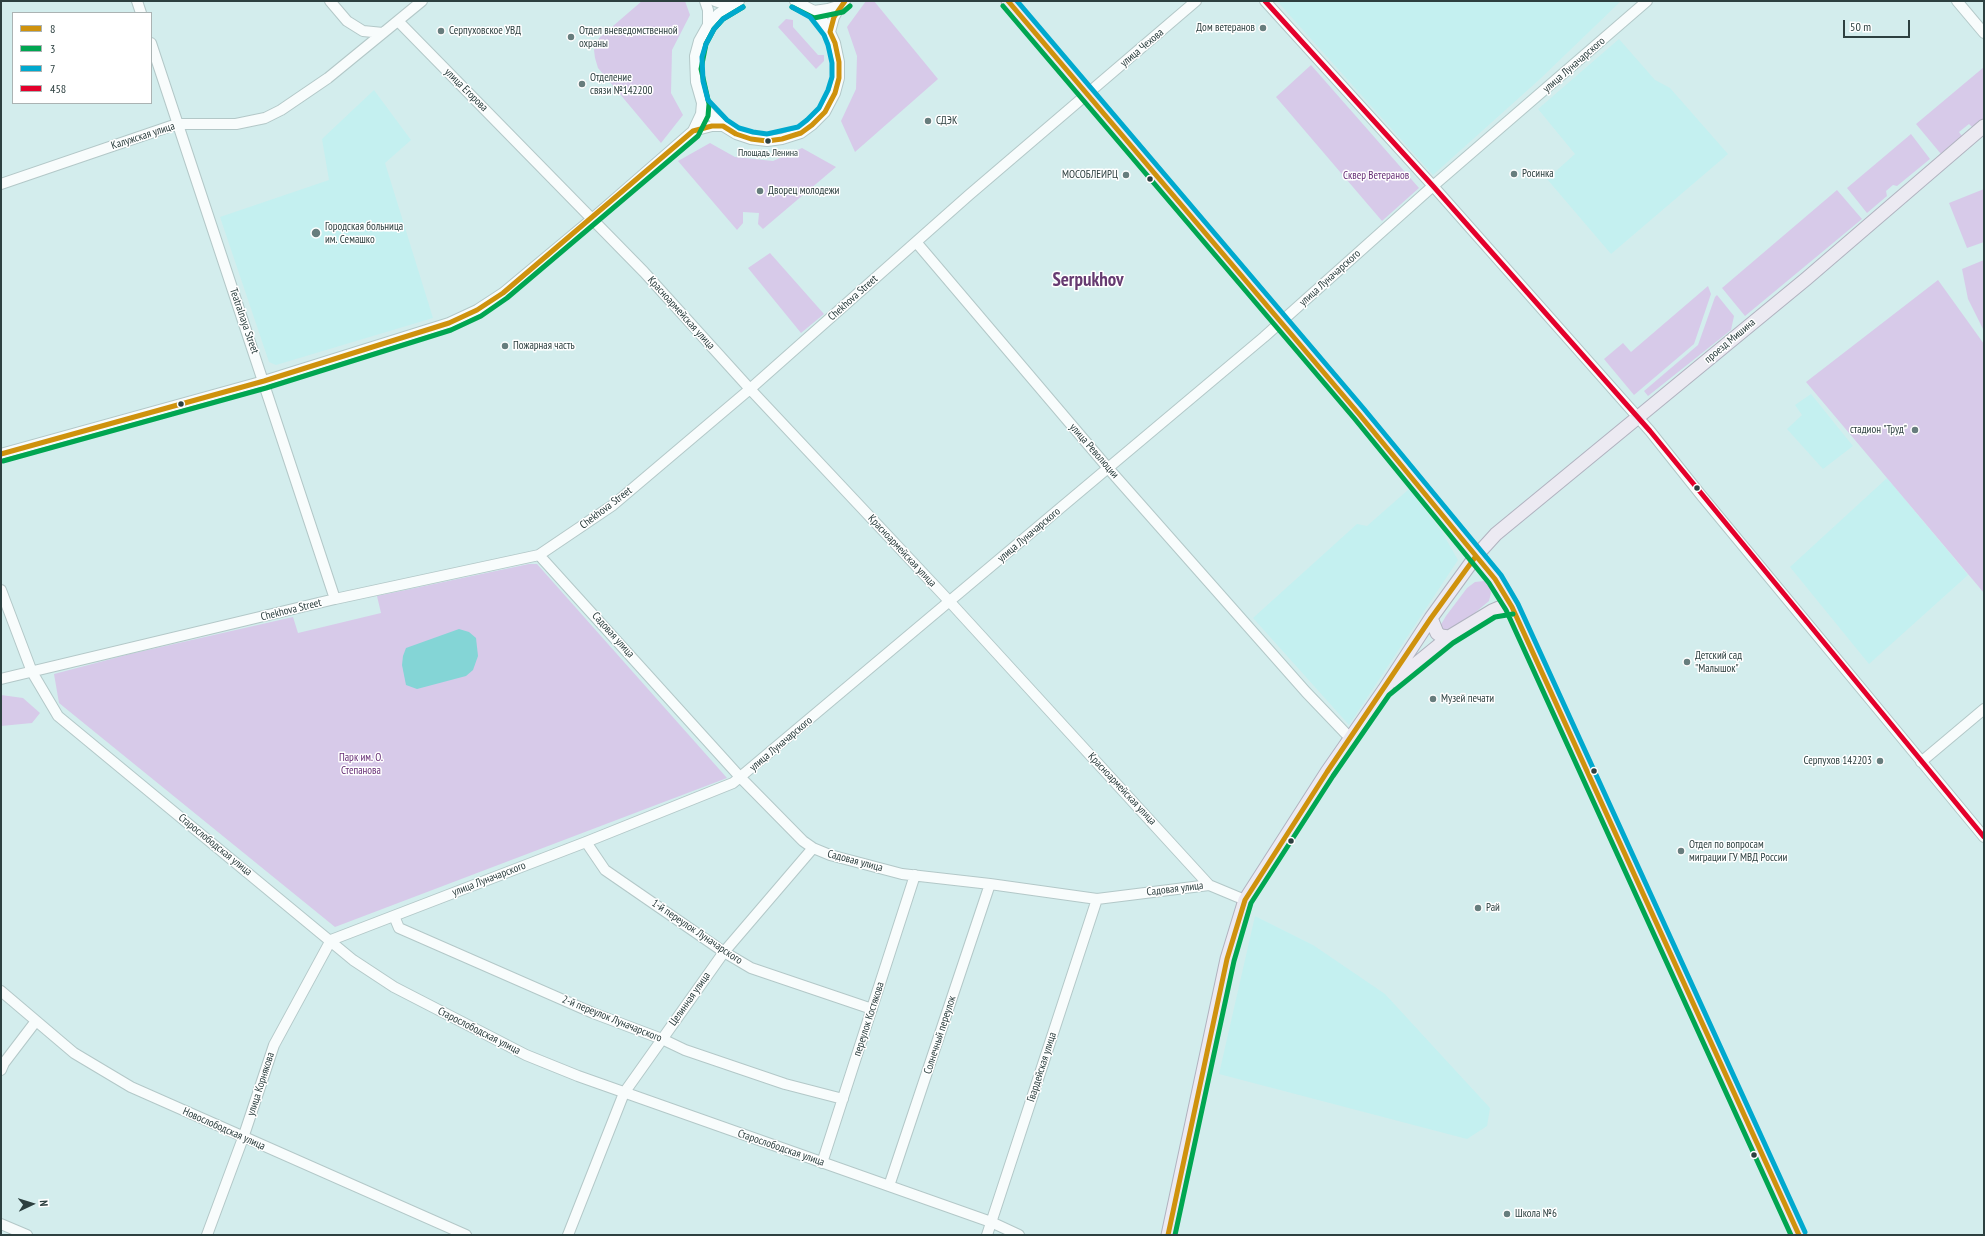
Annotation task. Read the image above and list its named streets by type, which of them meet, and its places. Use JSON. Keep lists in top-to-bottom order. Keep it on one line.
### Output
{"streets":{"main road":["проезд Мишина"],"street":["улица Чехова","улица Луначарского","улица Егорова","Калужская улица","Chekhova Street","Красноармейская улица","Teatralnaya Street","улица Революции","Садовая улица","Старослободская улица","1-й переулок Луначарского","Целинная улица","2-й переулок Луначарского","переулок Костякова","Солнечный переулок","Гвардейская улица","улица Корнякова","Новослободская улица"]},"crossings":[["улица Чехова","Chekhova Street"],["улица Луначарского","Красноармейская улица"],["улица Луначарского","улица Революции"],["улица Луначарского","Садовая улица"],["улица Луначарского","Старослободская улица"],["улица Луначарского","1-й переулок Луначарского"],["улица Луначарского","2-й переулок Луначарского"],["улица Луначарского","улица Корнякова"],["улица Егорова","Красноармейская улица"],["Калужская улица","Teatralnaya Street"],["Chekhova Street","Красноармейская улица"],["Chekhova Street","Teatralnaya Street"],["Chekhova Street","улица Революции"],["Chekhova Street","Садовая улица"],["Chekhova Street","Старослободская улица"],["Красноармейская улица","Садовая улица"],["проезд Мишина","улица Революции"],["проезд Мишина","Садовая улица"],["Садовая улица","Целинная улица"],["Садовая улица","переулок Костякова"],["Садовая улица","Солнечный переулок"],["Садовая улица","Гвардейская улица"],["Старослободская улица","Целинная улица"],["Старослободская улица","переулок Костякова"],["Старослободская улица","Солнечный переулок"],["Старослободская улица","Гвардейская улица"],["Старослободская улица","улица Корнякова"],["1-й переулок Луначарского","Целинная улица"],["1-й переулок Луначарского","переулок Костякова"],["Целинная улица","2-й переулок Луначарского"],["2-й переулок Луначарского","переулок Костякова"],["улица Корнякова","Новослободская улица"]],"districts":["Serpukhov"],"parks":["Сквер Ветеранов","Парк им. О. Степанова"],"places":["Дом ветеранов","Серпуховское УВД","Отдел вневедомственной охраны","Отделение связи №142200","СДЭК","Площадь Ленина","Росинка","МОСОБЛЕИРЦ","Дворец молодежи","Городская больница им. Семашко","Пожарная часть","стадион \"Труд\"","Детский сад \"Малышок\"","Музей печати","Серпухов 142203","Отдел по вопросам миграции ГУ МВД России","Рай","Школа №6"],"lines":["transit line 8","transit line 7","transit line 458","transit line 3"],"legend":["8","3","7","458"],"scale_bar":"50 m","north":"right"}
